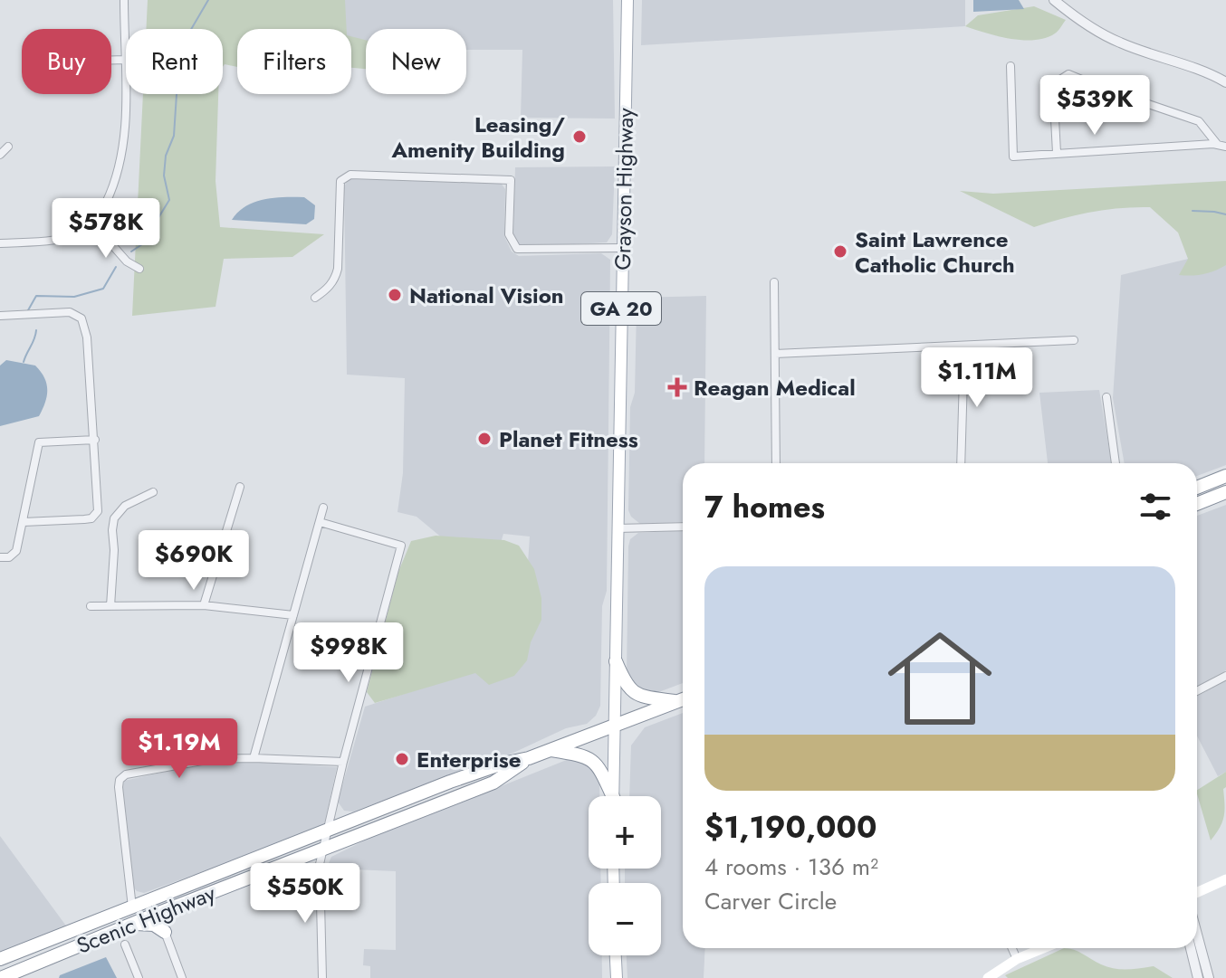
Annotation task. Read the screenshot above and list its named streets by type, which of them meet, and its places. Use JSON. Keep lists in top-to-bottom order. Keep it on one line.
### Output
{"streets":{"highway":["Scenic Highway"],"main road":["Grayson Highway","GA 20"]},"crossings":[["Grayson Highway","Scenic Highway"]],"places":{"other":["Leasing/ Amenity Building","Saint Lawrence Catholic Church","National Vision","Planet Fitness","Enterprise"],"health":["Reagan Medical"]},"page":{"chip":["Buy","Rent","Filters","New"],"price":["$539K","$578K","$1.11M","$690K","$998K","$1.19M","$550K"],"heading":"7 homes","list":[{"name":"$1,190,000","note":"4 rooms · 136 m² · Carver Circle"}],"map_buttons":["+","−"]}}
